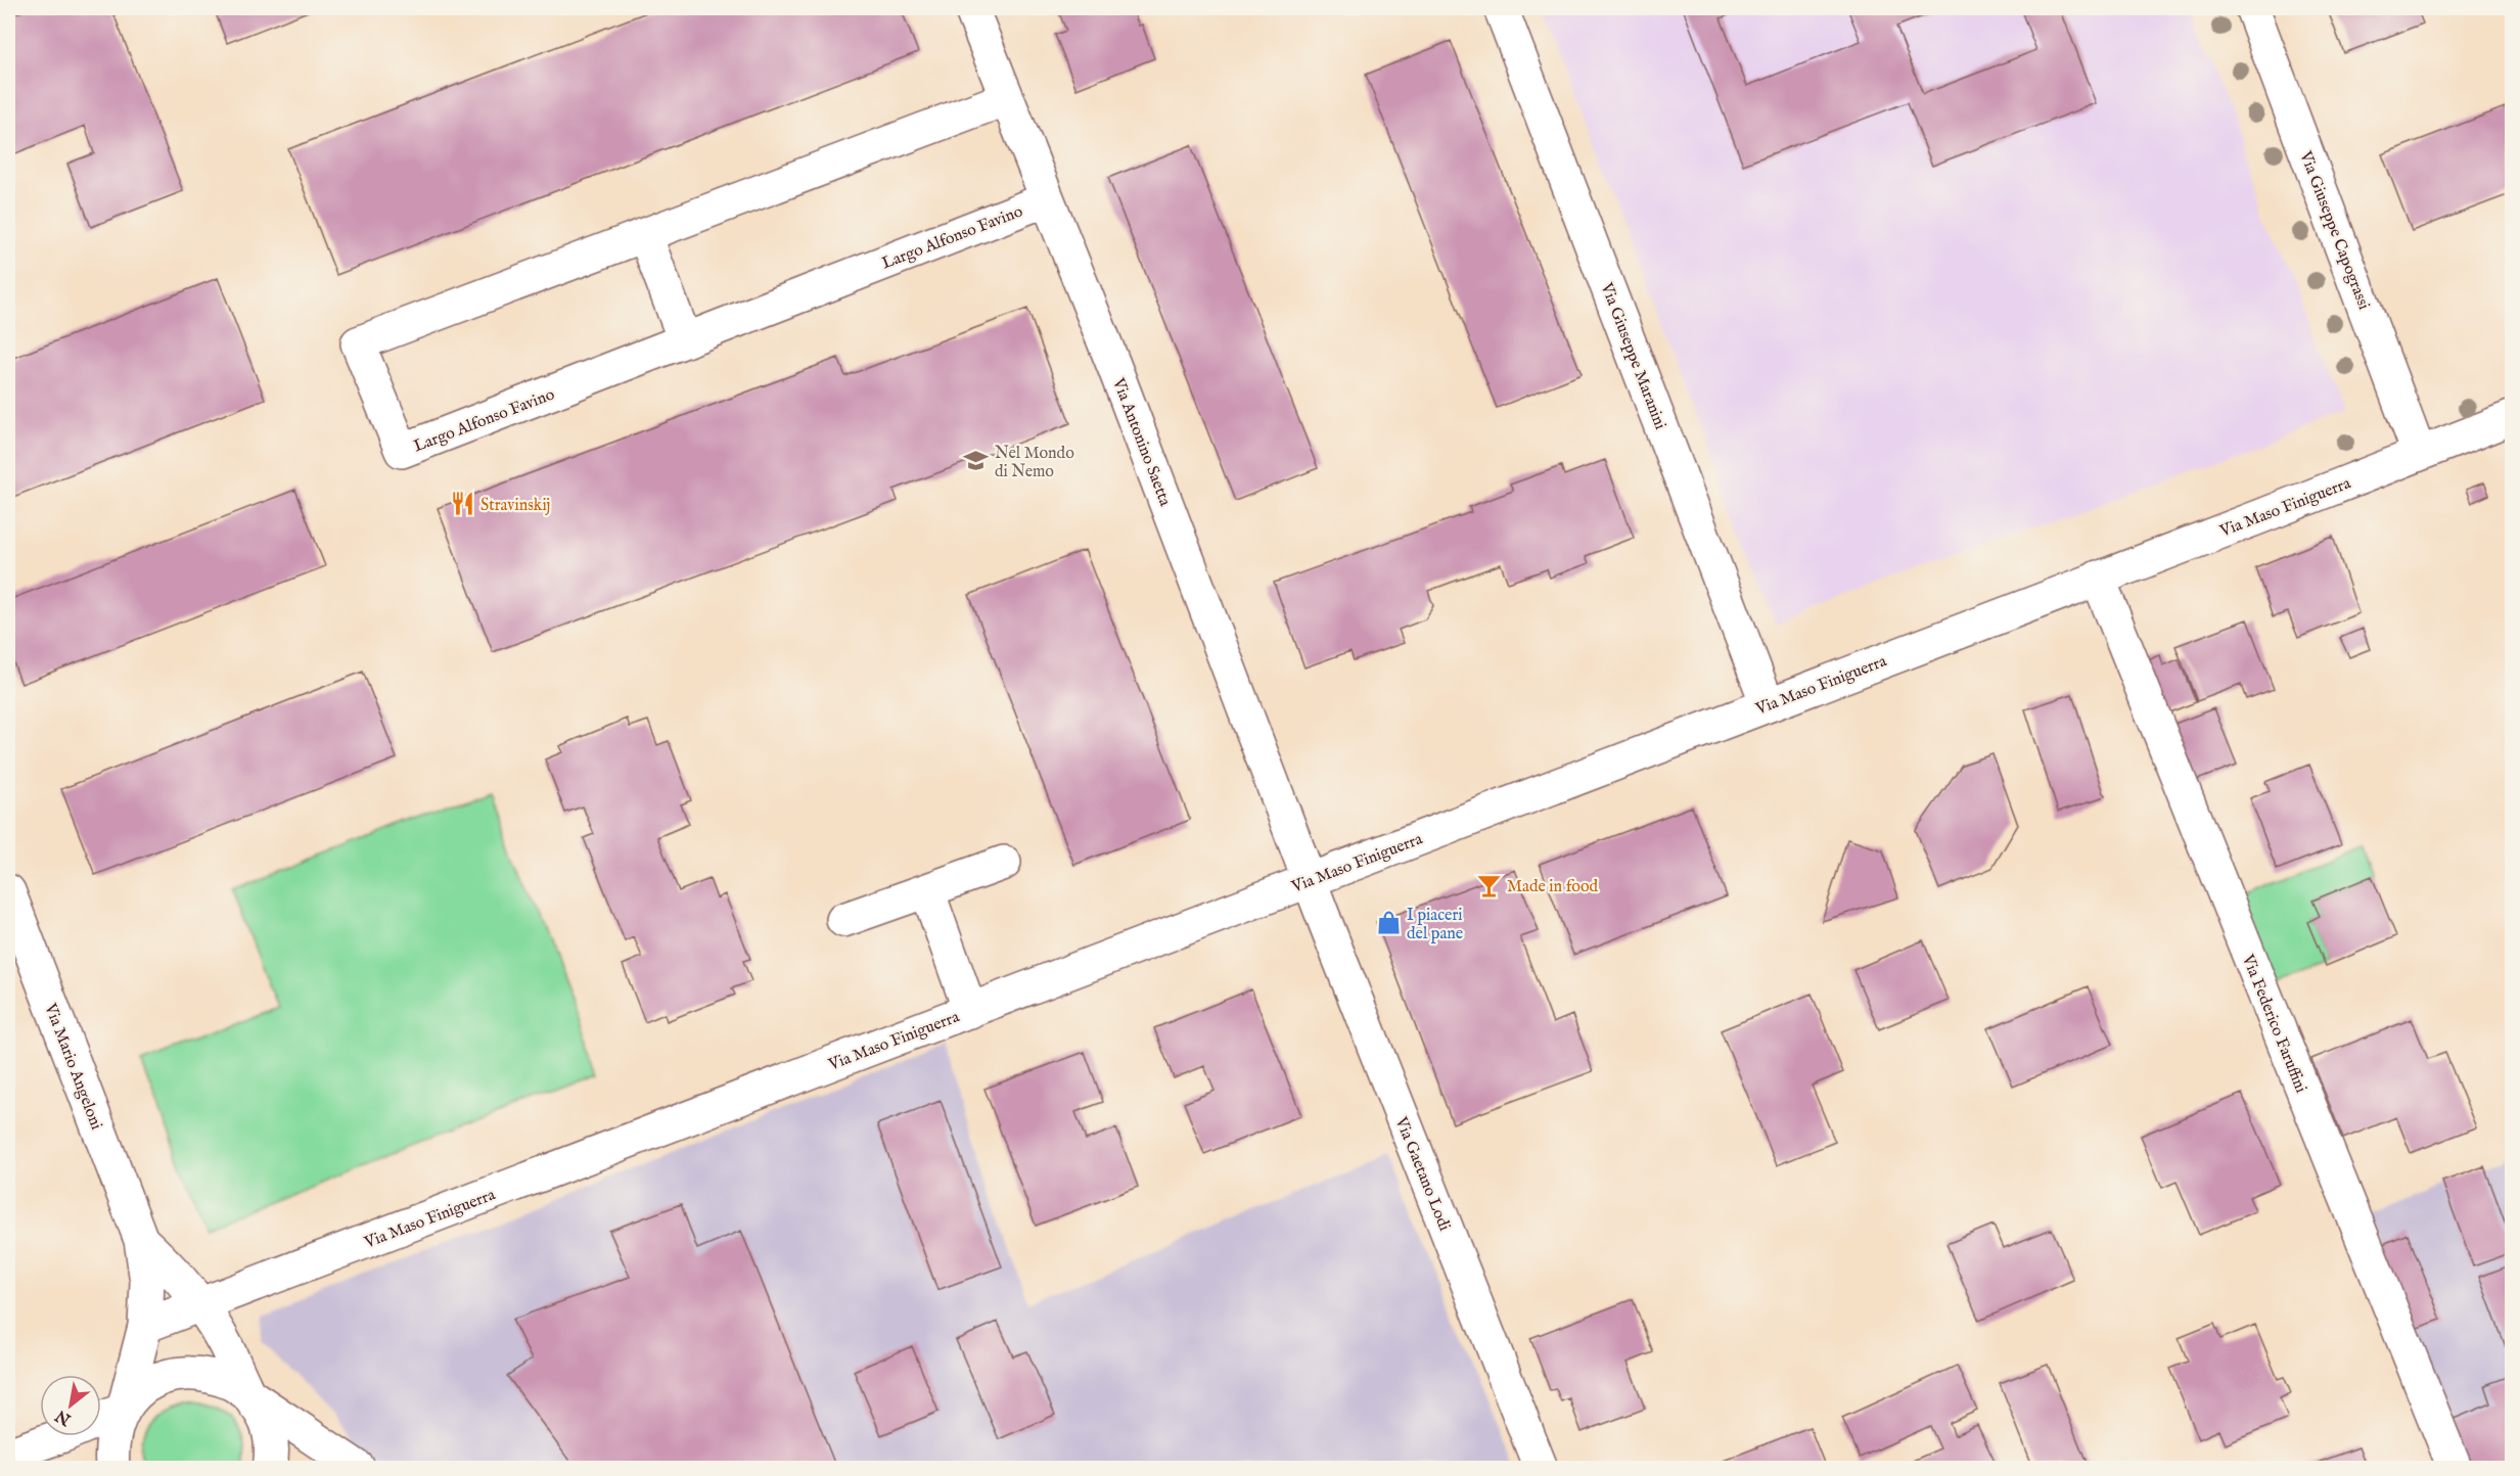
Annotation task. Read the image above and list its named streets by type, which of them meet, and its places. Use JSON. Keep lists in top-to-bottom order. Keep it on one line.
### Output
{"streets":{"street":["Via Giuseppe Capograssi","Largo Alfonso Favino","Via Giuseppe Maranini","Via Antonino Saetta","Via Maso Finiguerra","Via Federico Faruffini","Via Mario Angeloni","Via Gaetano Lodi"]},"crossings":[["Via Giuseppe Capograssi","Via Maso Finiguerra"],["Largo Alfonso Favino","Via Antonino Saetta"],["Via Giuseppe Maranini","Via Maso Finiguerra"],["Via Antonino Saetta","Via Maso Finiguerra"],["Via Antonino Saetta","Via Gaetano Lodi"],["Via Maso Finiguerra","Via Federico Faruffini"],["Via Maso Finiguerra","Via Mario Angeloni"],["Via Maso Finiguerra","Via Gaetano Lodi"]],"places":{"school or university":["Nel Mondo di Nemo"],"restaurant":["Stravinskij"],"bar":["Made in food"],"shop":["I piaceri del pane"]},"north":"bottom left"}
